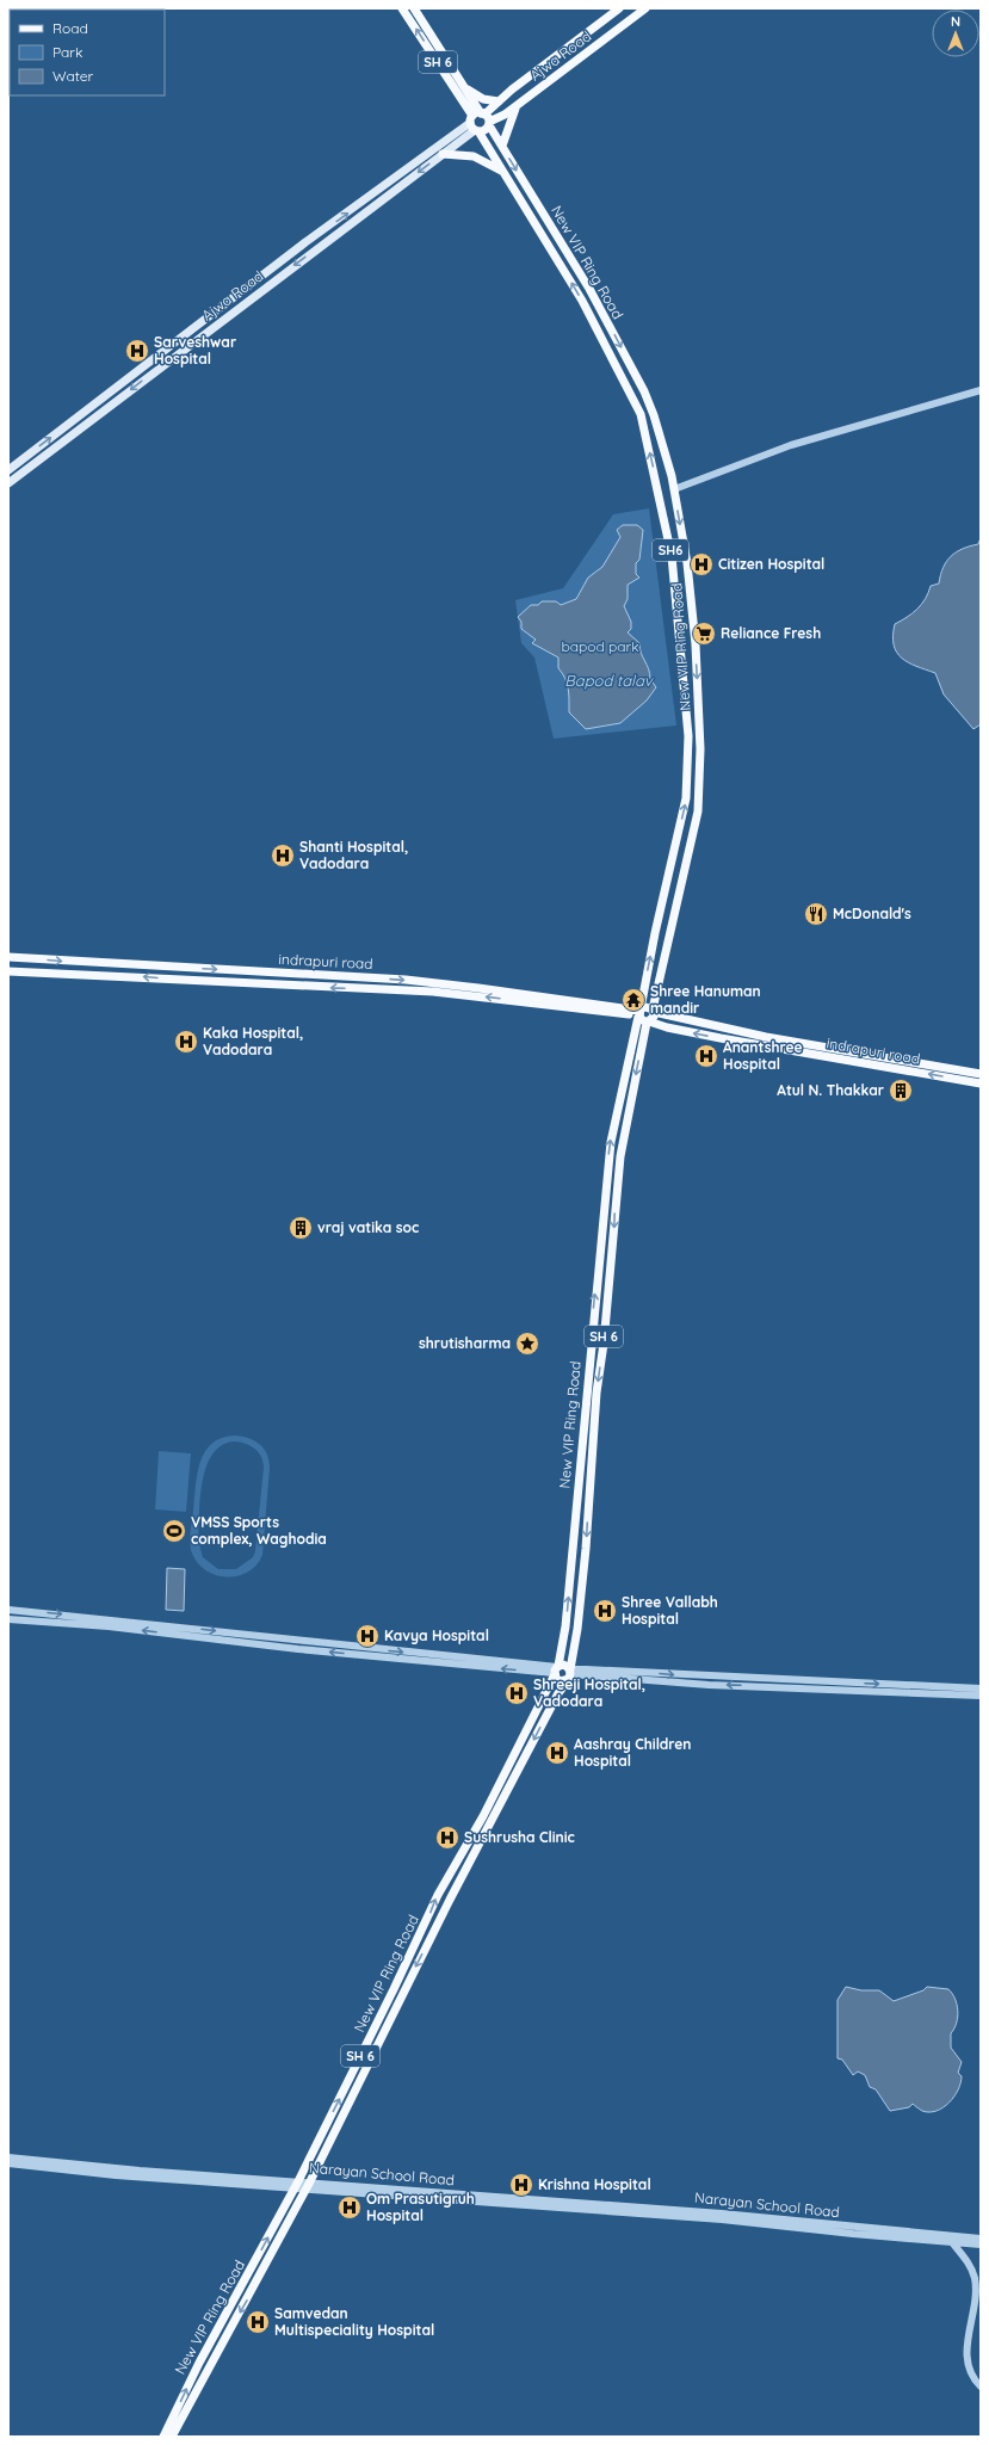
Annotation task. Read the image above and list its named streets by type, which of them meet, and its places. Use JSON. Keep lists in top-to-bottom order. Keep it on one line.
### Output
{"streets":{"main road":["Ajwa Road","SH 6","New VIP Ring Road","SH6","indrapuri road"],"street":["Narayan School Road"]},"crossings":[["Ajwa Road","New VIP Ring Road"],["New VIP Ring Road","indrapuri road"],["New VIP Ring Road","Narayan School Road"]],"water":["Bapod talav"],"parks":["bapod park"],"places":{"hospital":["Sarveshwar Hospital","Citizen Hospital","Shanti Hospital, Vadodara","Kaka Hospital, Vadodara","Anantshree Hospital","Shree Vallabh Hospital","Kavya Hospital","Shreeji Hospital, Vadodara","Aashray Children Hospital","Sushrusha Clinic","Krishna Hospital","Om Prasutigruh Hospital","Samvedan Multispeciality Hospital"],"supermarket":["Reliance Fresh"],"restaurant":["McDonald's"],"temple":["Shree Hanuman mandir"],"building":["Atul N. Thakkar","vraj vatika soc"],"place":["shrutisharma"],"sports":["VMSS Sports complex, Waghodia"]},"legend":["Road","Park","Water"],"north":"top"}
